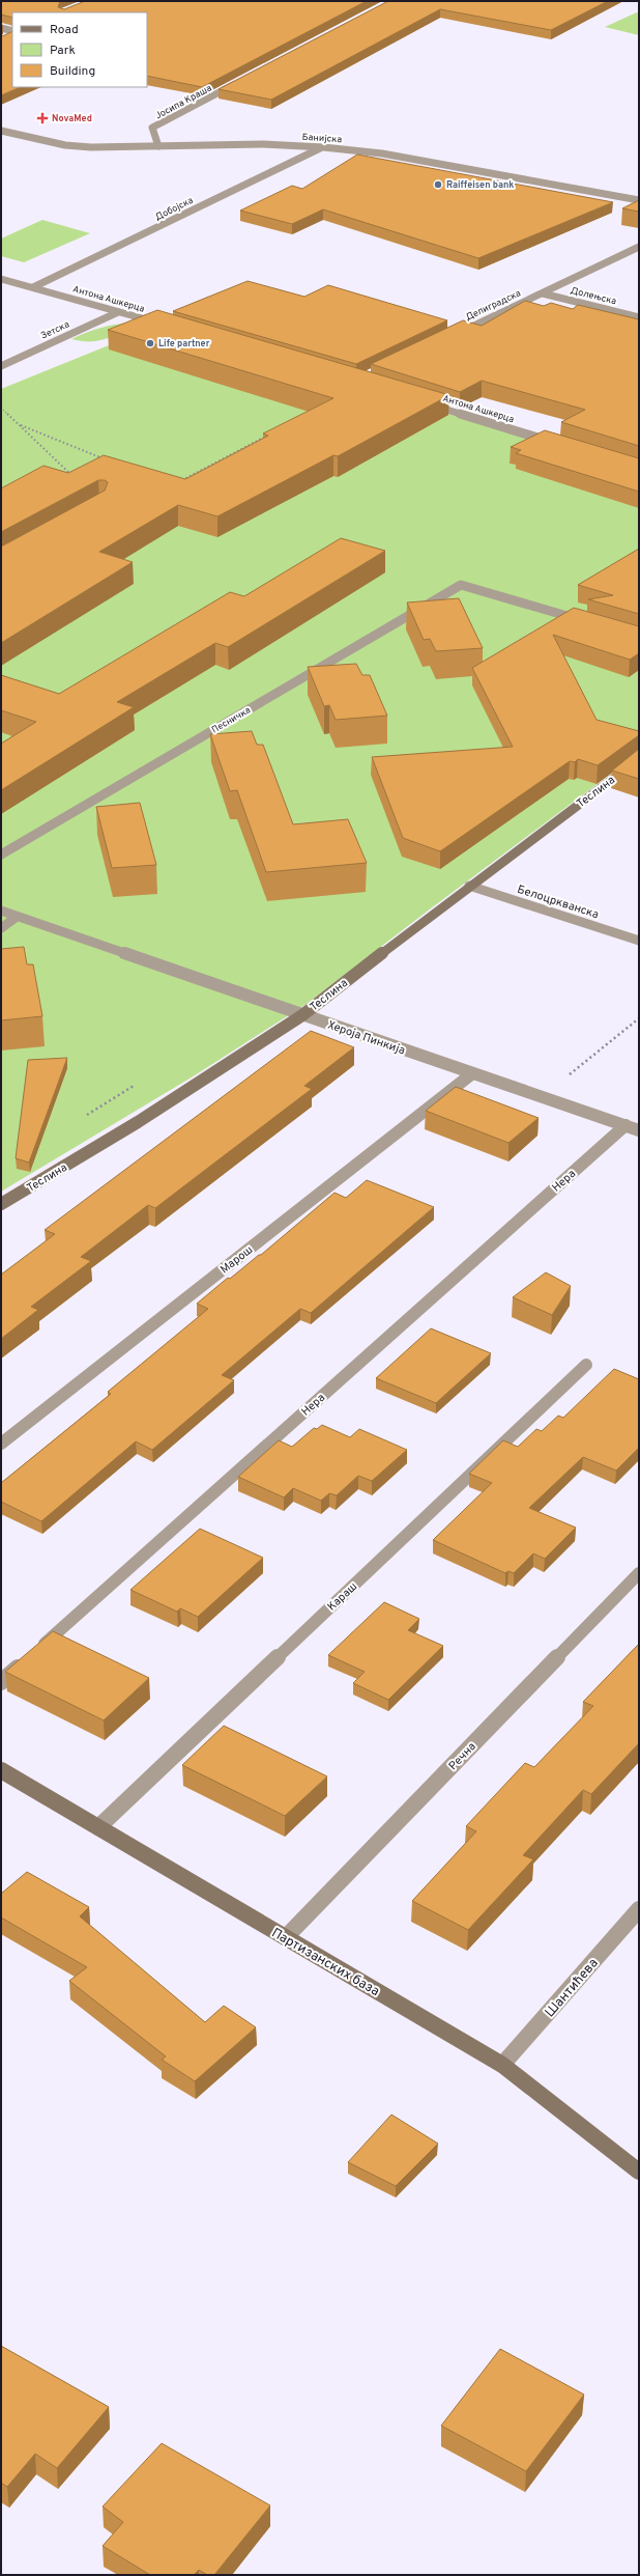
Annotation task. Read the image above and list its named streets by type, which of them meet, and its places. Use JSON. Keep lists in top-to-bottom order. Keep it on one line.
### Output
{"streets":{"street":["Јосипа Краша","Банијска","Добојска","Долењска","Антона Ашкерца","Делиградска","Зетска","Песничка","Теслина","Белоцркванска","Хероја Пинкија","Нера","Марош","Караш","Речна","Партизанских база","Шантићева"]},"crossings":[["Јосипа Краша","Банијска"],["Банијска","Добојска"],["Добојска","Антона Ашкерца"],["Долењска","Делиградска"],["Антона Ашкерца","Зетска"],["Теслина","Белоцркванска"],["Теслина","Хероја Пинкија"],["Хероја Пинкија","Нера"],["Хероја Пинкија","Марош"],["Караш","Партизанских база"],["Речна","Партизанских база"],["Партизанских база","Шантићева"]],"places":{"health":["NovaMed"],"other":["Raiffeisen bank","Life partner"]},"legend":["Road","Park","Building"]}
